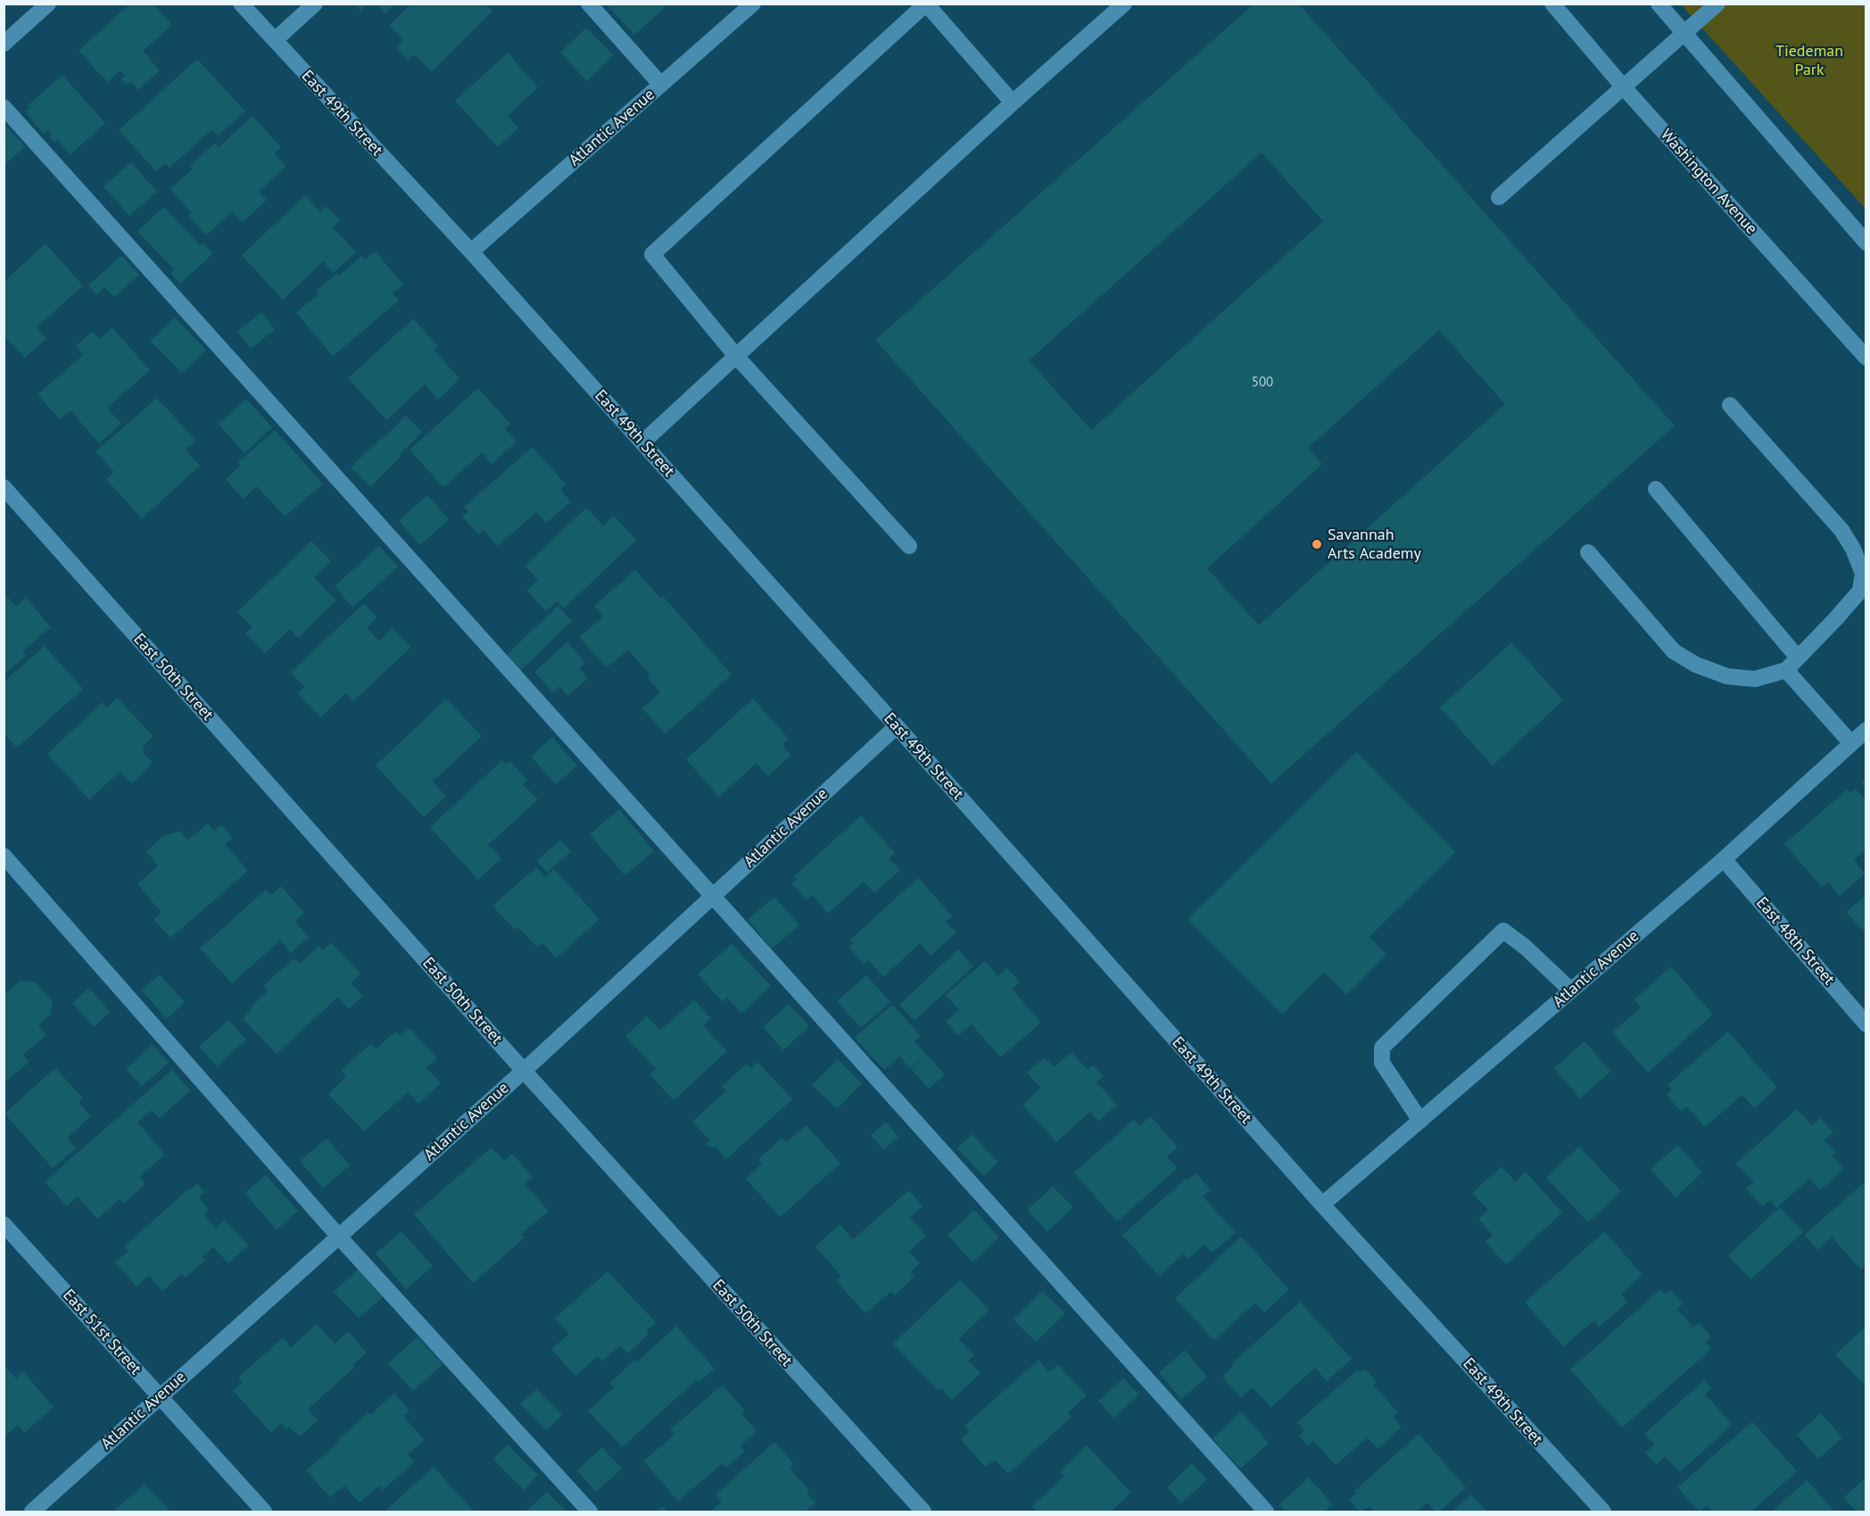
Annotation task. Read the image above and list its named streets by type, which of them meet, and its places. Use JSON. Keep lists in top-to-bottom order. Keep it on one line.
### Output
{"streets":{"street":["East 49th Street","Atlantic Avenue","Washington Avenue","East 50th Street","East 48th Street","East 51st Street"]},"crossings":[["East 49th Street","Atlantic Avenue"],["Atlantic Avenue","East 50th Street"],["Atlantic Avenue","East 48th Street"],["Atlantic Avenue","East 51st Street"]],"parks":["Tiedeman Park"],"places":["Savannah Arts Academy"],"house_numbers":["500"]}
